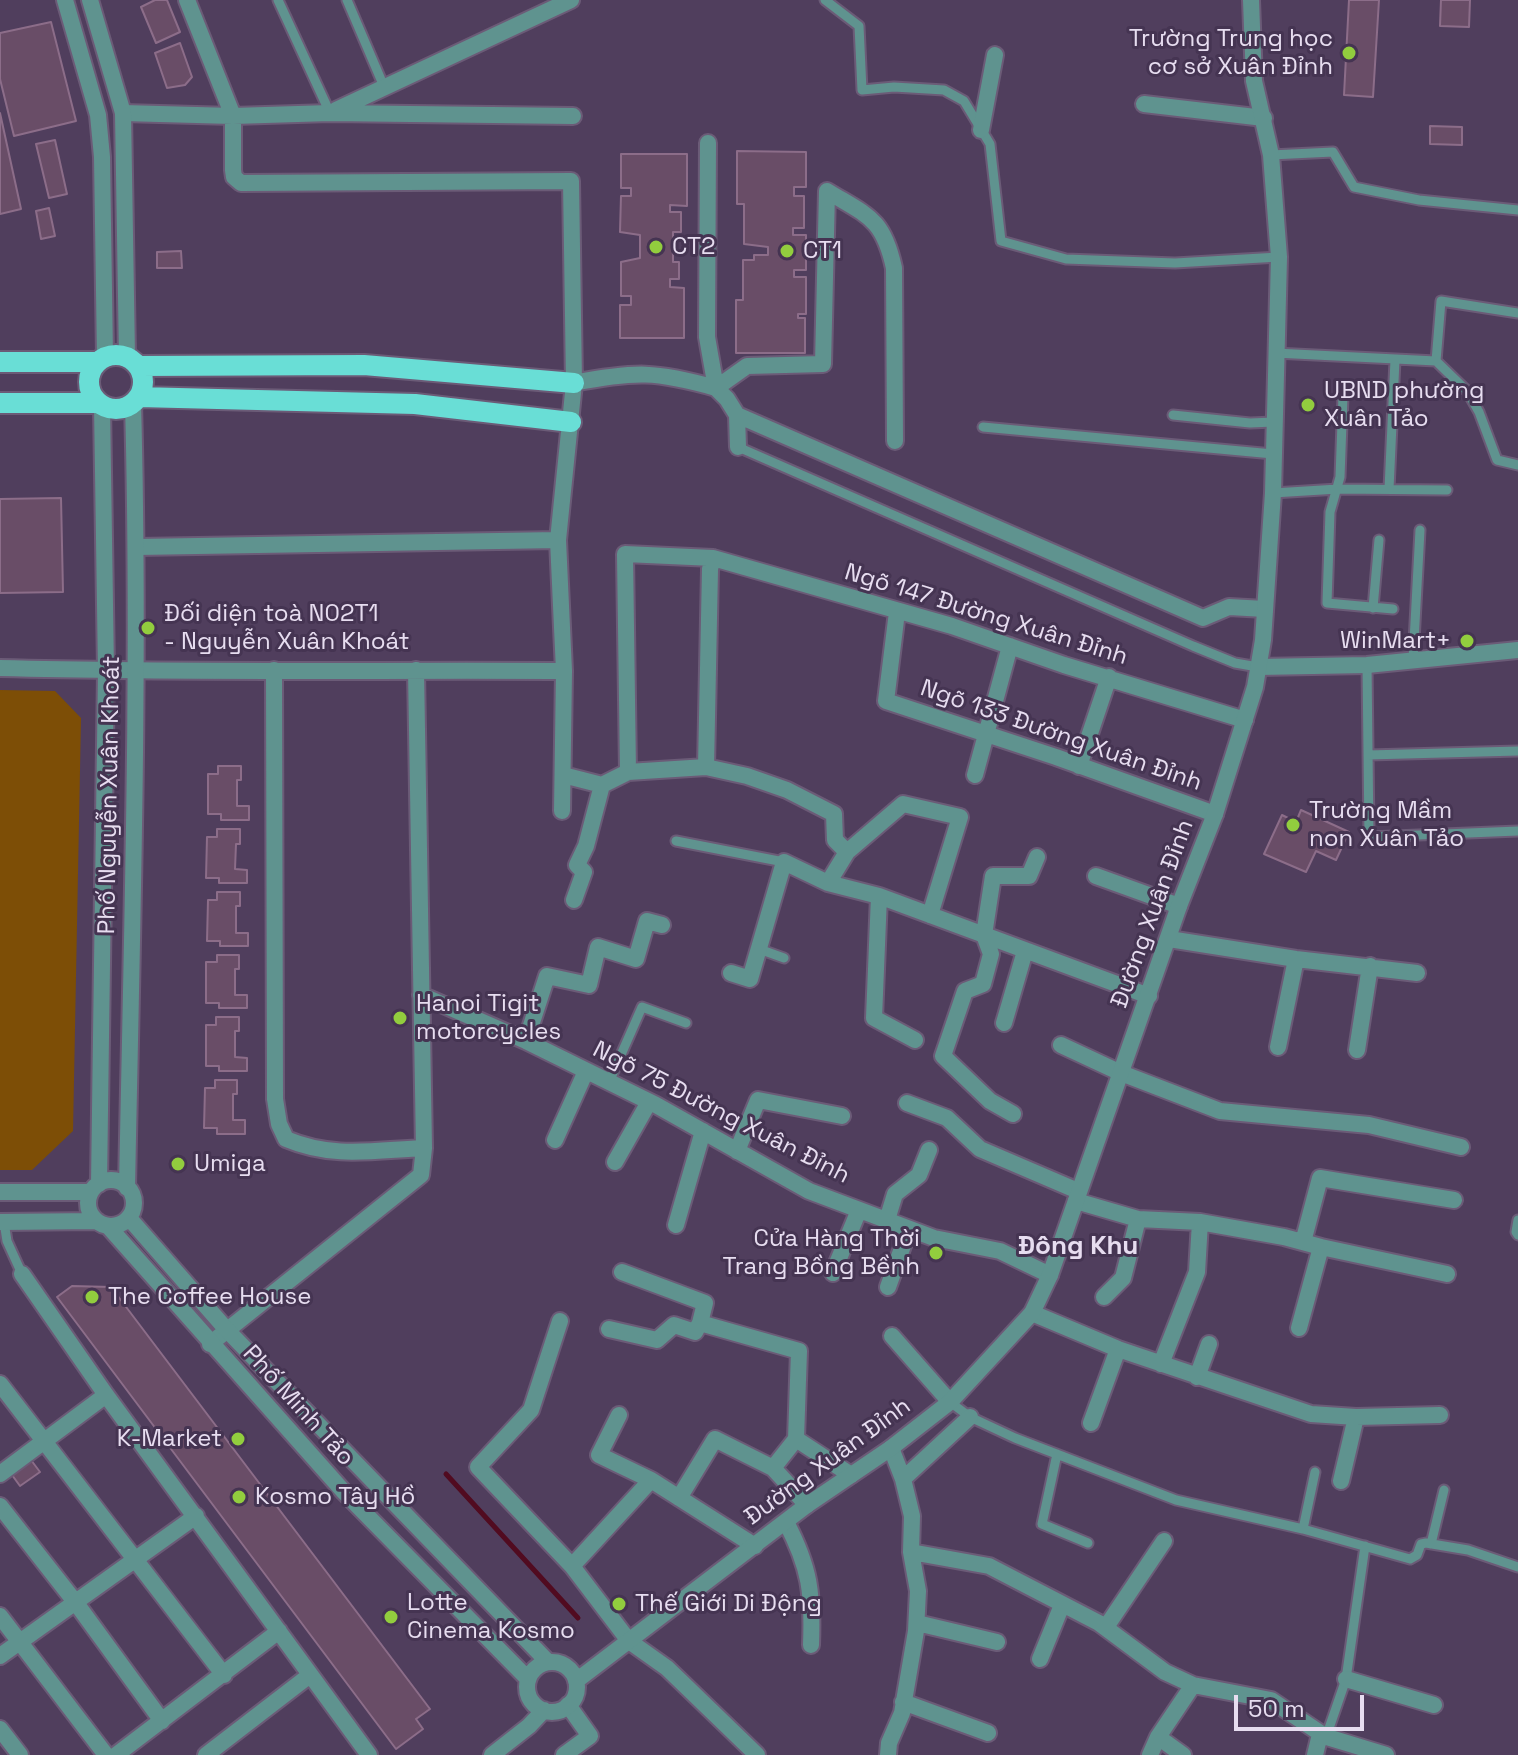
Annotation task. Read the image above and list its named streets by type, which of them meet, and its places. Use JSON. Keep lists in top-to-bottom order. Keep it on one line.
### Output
{"streets":{"street":["Ngõ 147 Đường Xuân Đỉnh","Ngõ 133 Đường Xuân Đỉnh","Phố Nguyễn Xuân Khoát","Đường Xuân Đỉnh","Ngõ 75 Đường Xuân Đỉnh","Phố Minh Tảo"]},"crossings":[["Ngõ 147 Đường Xuân Đỉnh","Ngõ 133 Đường Xuân Đỉnh"],["Ngõ 147 Đường Xuân Đỉnh","Đường Xuân Đỉnh"],["Ngõ 133 Đường Xuân Đỉnh","Đường Xuân Đỉnh"],["Phố Nguyễn Xuân Khoát","Phố Minh Tảo"],["Đường Xuân Đỉnh","Ngõ 75 Đường Xuân Đỉnh"],["Đường Xuân Đỉnh","Phố Minh Tảo"]],"districts":["Đông Khu"],"places":["Trường Trung học cơ sở Xuân Đỉnh","CT2","CT1","UBND phường Xuân Tảo","Đối diện toà N02T1 - Nguyễn Xuân Khoát","WinMart+","Trường Mầm non Xuân Tảo","Hanoi Tigit motorcycles","Umiga","Cửa Hàng Thời Trang Bồng Bềnh","The Coffee House","K-Market","Kosmo Tây Hồ","Thế Giới Di Động","Lotte Cinema Kosmo"],"scale_bar":"50 m"}
